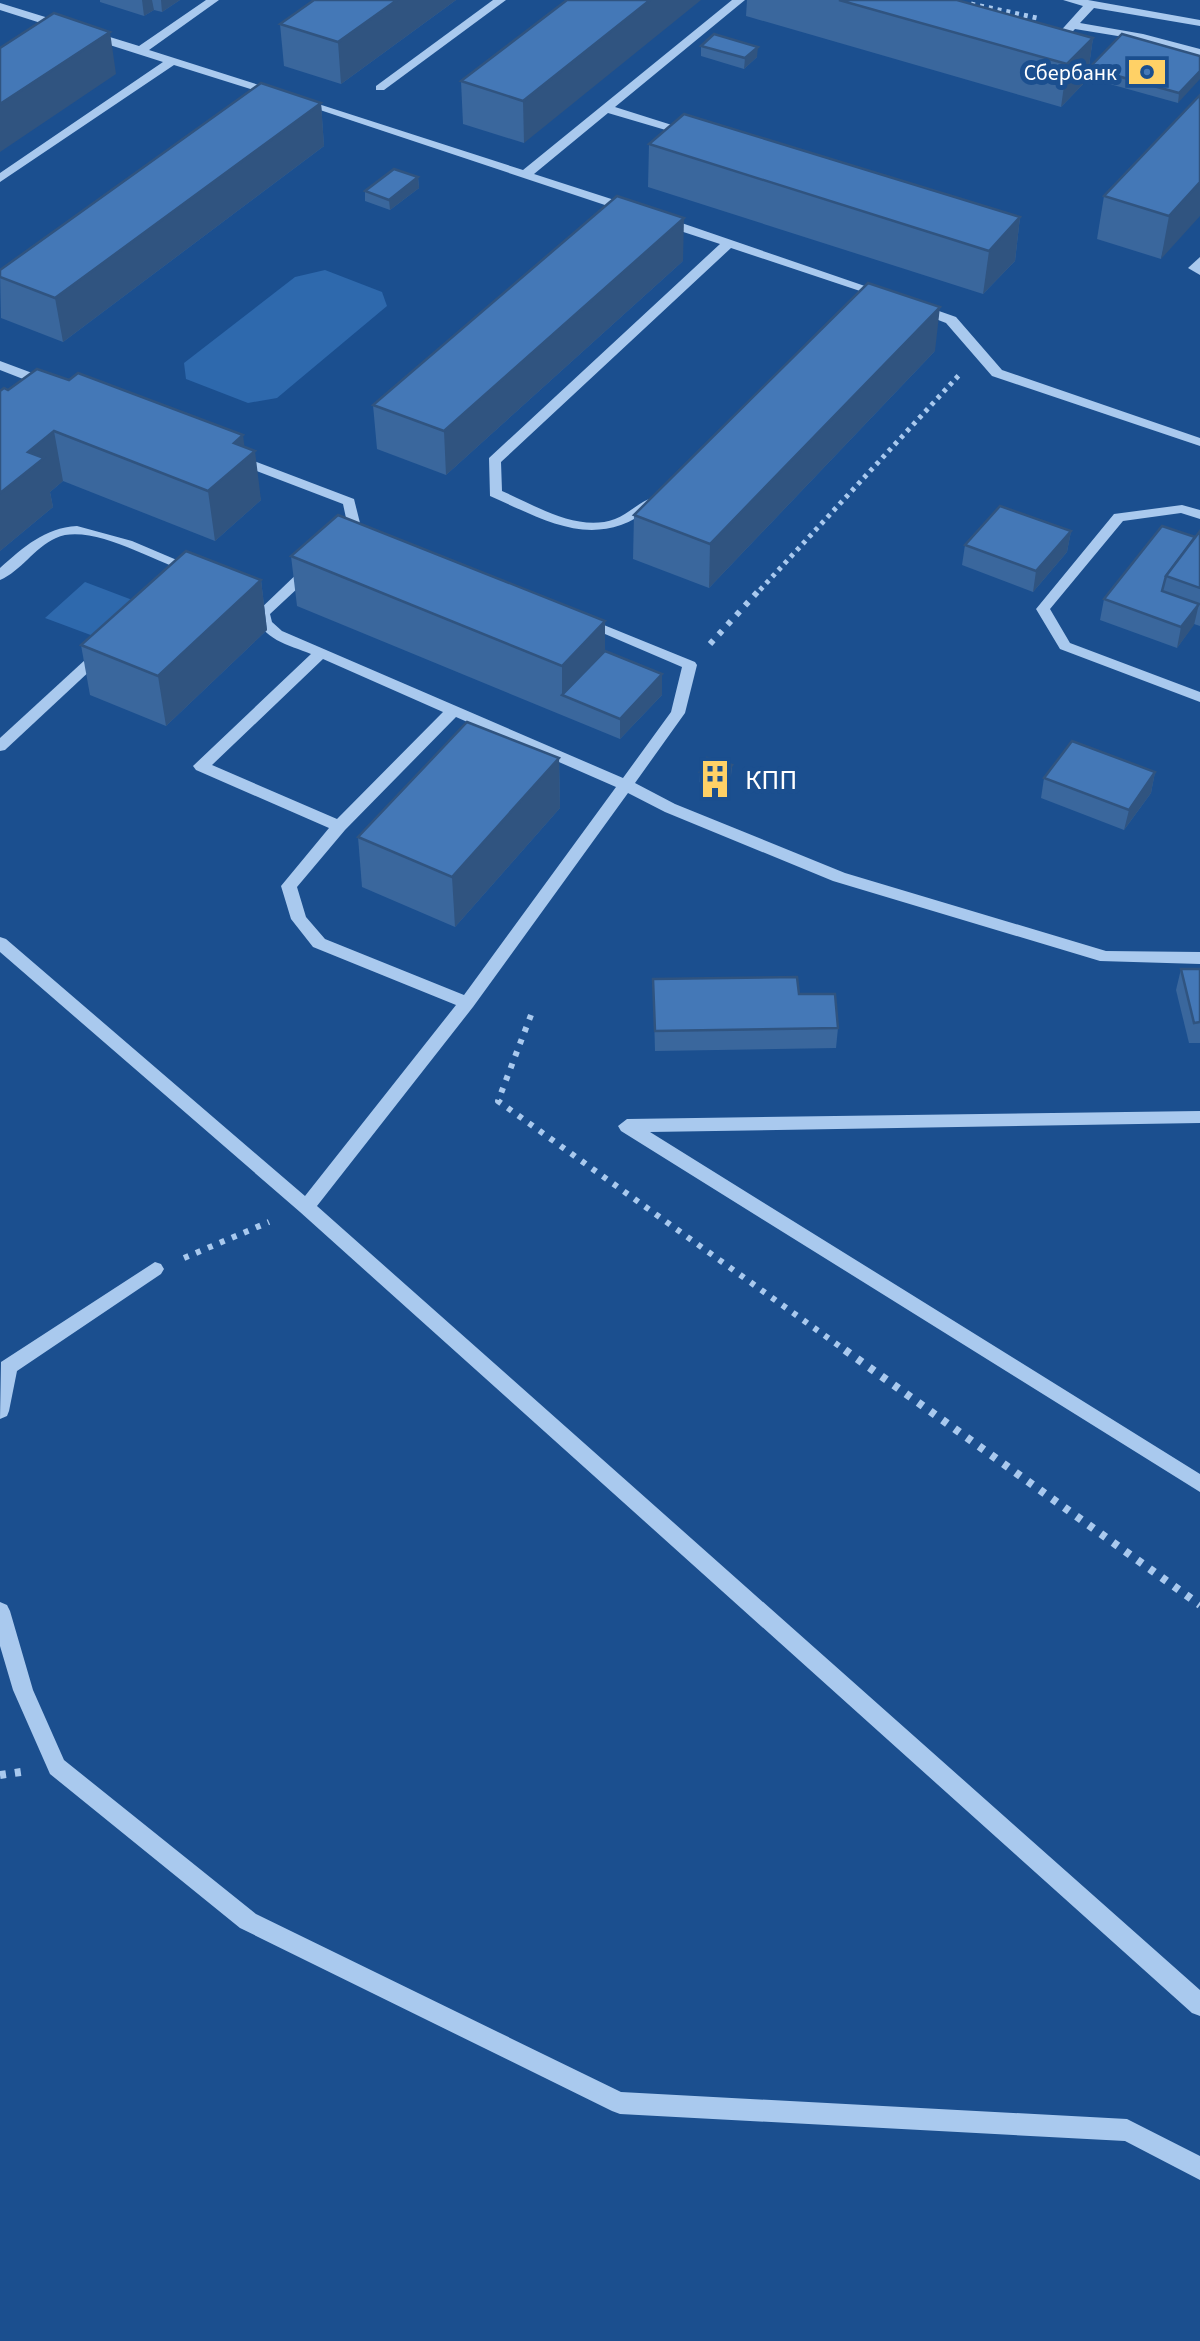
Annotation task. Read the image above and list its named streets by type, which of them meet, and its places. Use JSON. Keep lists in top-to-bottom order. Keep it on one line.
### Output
{"places":{"bank":["Сбербанк"],"building":["КПП"]}}
